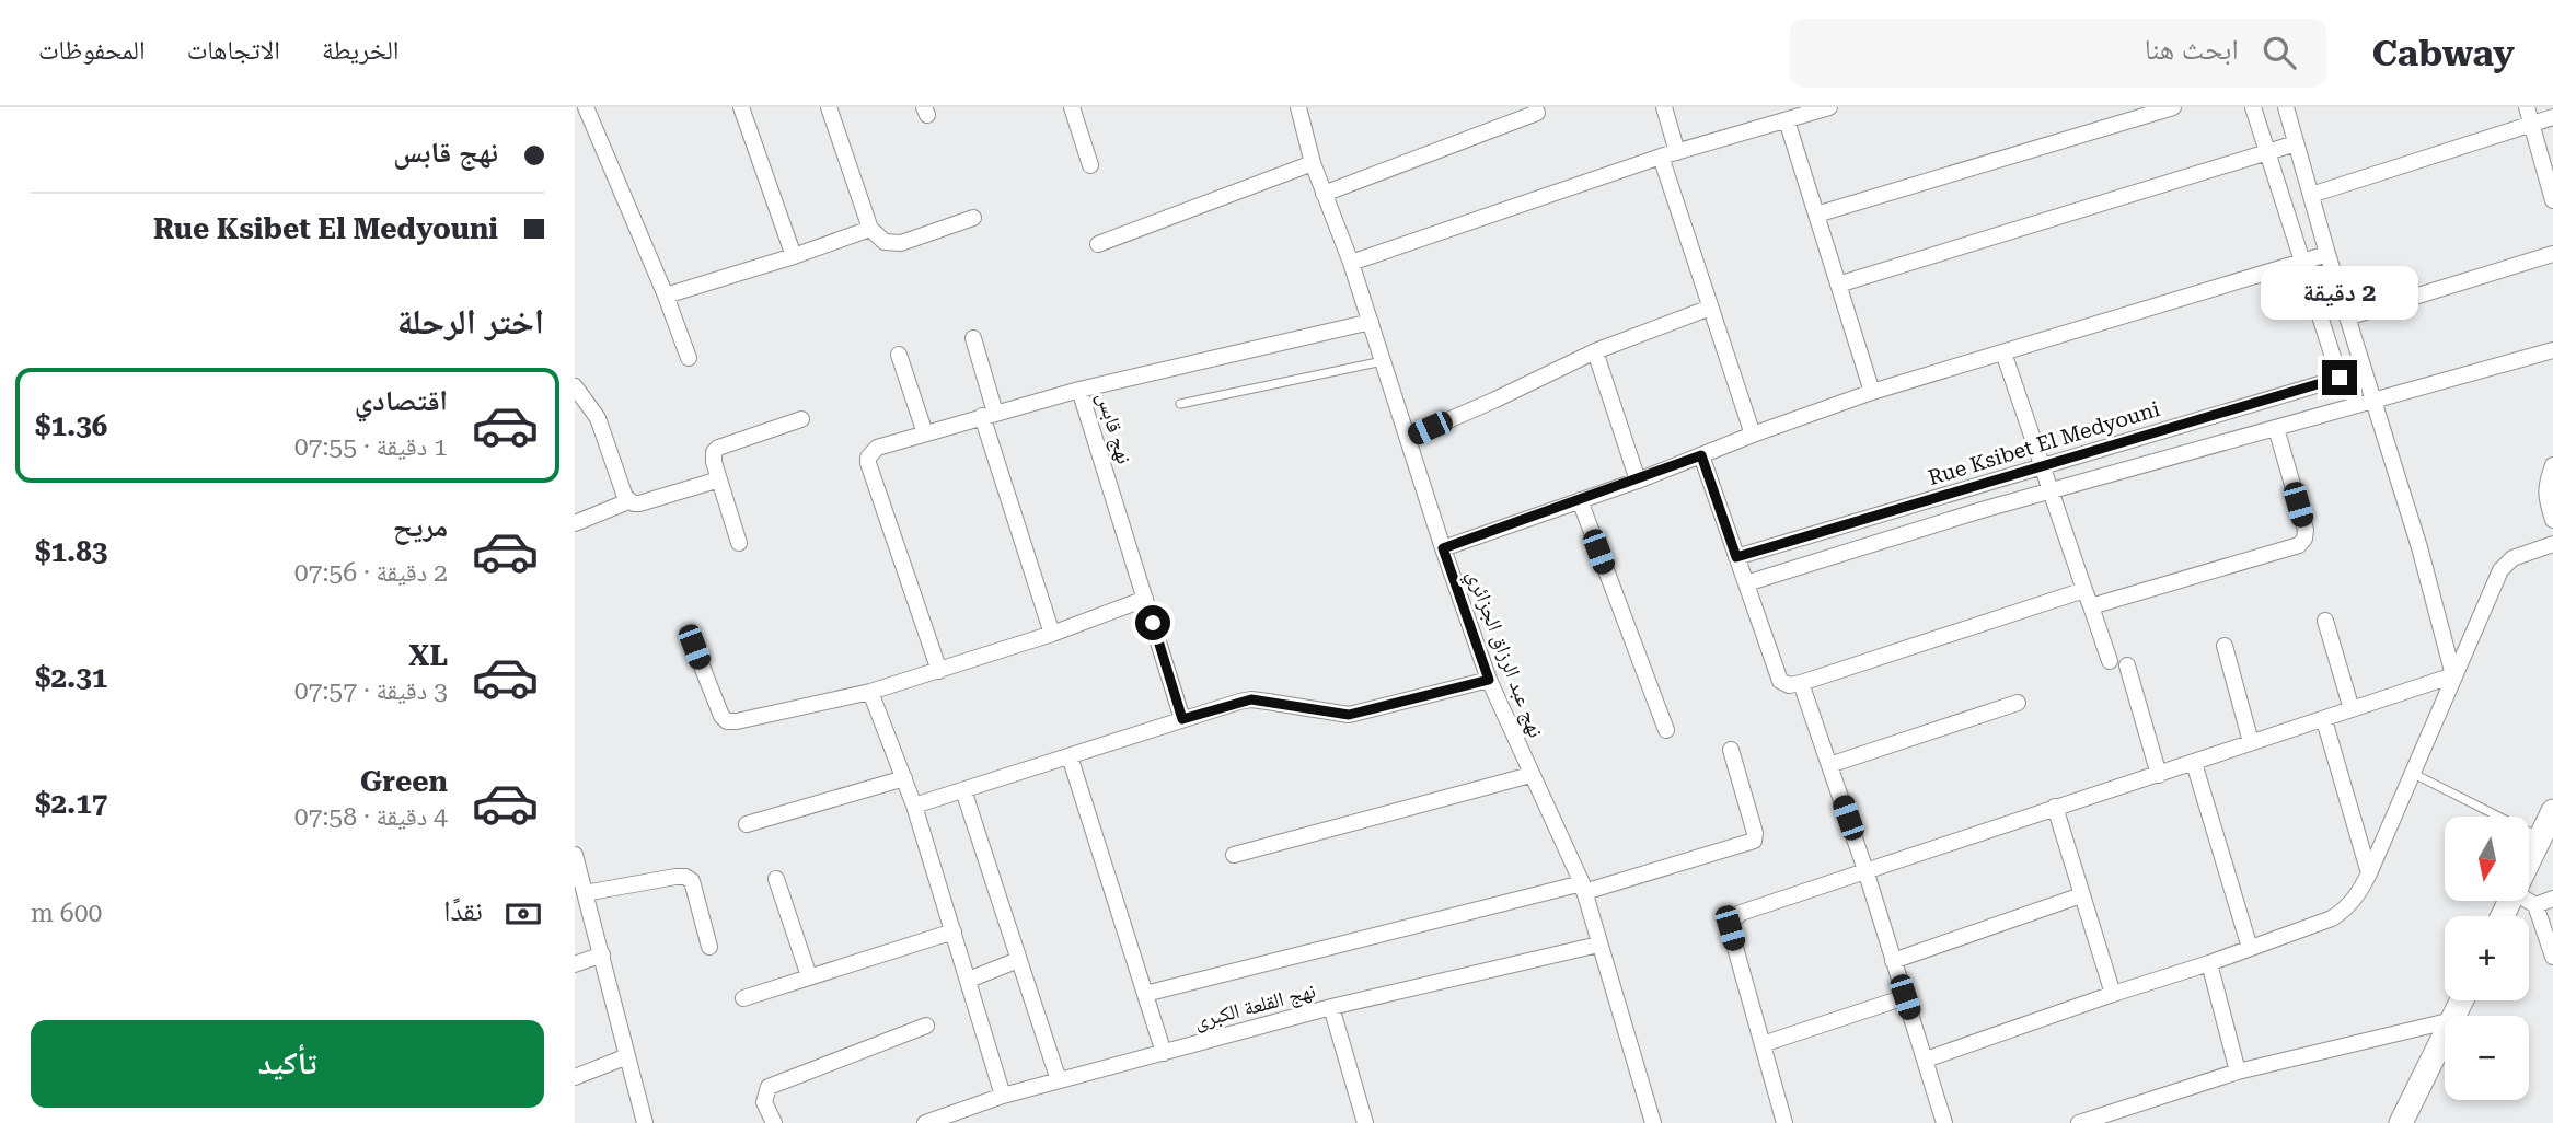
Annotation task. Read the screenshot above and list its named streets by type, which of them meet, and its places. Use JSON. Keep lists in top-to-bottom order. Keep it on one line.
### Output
{"streets":{"street":["نهج قابس","Rue Ksibet El Medyouni","نهج عبد الرزاق الجزائري","نهج القلعة الكبرى"]},"crossings":[["نهج قابس","نهج عبد الرزاق الجزائري"],["نهج عبد الرزاق الجزائري","نهج القلعة الكبرى"]],"north":"bottom","page":{"header":"Cabway","search":"ابحث هنا","nav":["الخريطة","الاتجاهات","المحفوظات"],"banner":["نهج قابس","Rue Ksibet El Medyouni"],"bubble":"2 دقيقة","heading":"اختر الرحلة","list":[{"name":"اقتصادي","note":"1 دقيقة · 07:55","value":"$1.36"},{"name":"مريح","note":"2 دقيقة · 07:56","value":"$1.83"},{"name":"XL","note":"3 دقيقة · 07:57","value":"$2.31"},{"name":"Green","note":"4 دقيقة · 07:58","value":"$2.17"}],"map_buttons":["+","−"],"pay":["نقدًا","600 m"],"buttons":"تأكيد"}}
